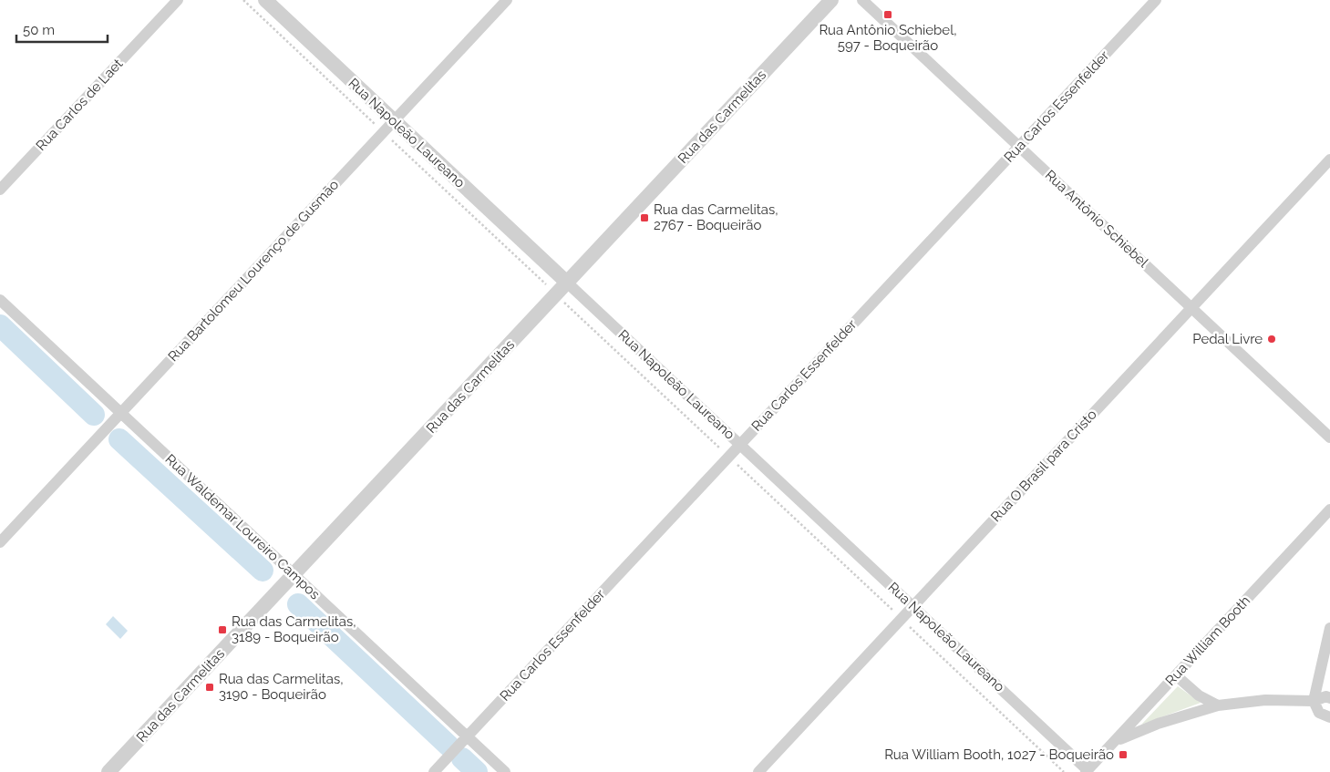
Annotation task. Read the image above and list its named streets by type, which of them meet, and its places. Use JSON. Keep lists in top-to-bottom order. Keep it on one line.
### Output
{"streets":{"street":["Rua Carlos de Laet","Rua Carlos Essenfelder","Rua das Carmelitas","Rua Napoleão Laureano","Rua Antônio Schiebel","Rua Bartolomeu Lourenço de Gusmão","Rua O Brasil para Cristo","Rua Waldemar Loureiro Campos","Rua William Booth"]},"crossings":[["Rua Carlos Essenfelder","Rua Napoleão Laureano"],["Rua Carlos Essenfelder","Rua Antônio Schiebel"],["Rua Carlos Essenfelder","Rua Waldemar Loureiro Campos"],["Rua das Carmelitas","Rua Napoleão Laureano"],["Rua das Carmelitas","Rua Waldemar Loureiro Campos"],["Rua Napoleão Laureano","Rua Bartolomeu Lourenço de Gusmão"],["Rua Napoleão Laureano","Rua O Brasil para Cristo"],["Rua Napoleão Laureano","Rua William Booth"],["Rua Antônio Schiebel","Rua O Brasil para Cristo"],["Rua Bartolomeu Lourenço de Gusmão","Rua Waldemar Loureiro Campos"]],"places":{"transit":["Rua Antônio Schiebel, 597 - Boqueirão","Rua das Carmelitas, 2767 - Boqueirão","Rua das Carmelitas, 3189 - Boqueirão","Rua das Carmelitas, 3190 - Boqueirão","Rua William Booth, 1027 - Boqueirão"],"other":["Pedal Livre"]},"scale_bar":"50 m"}
